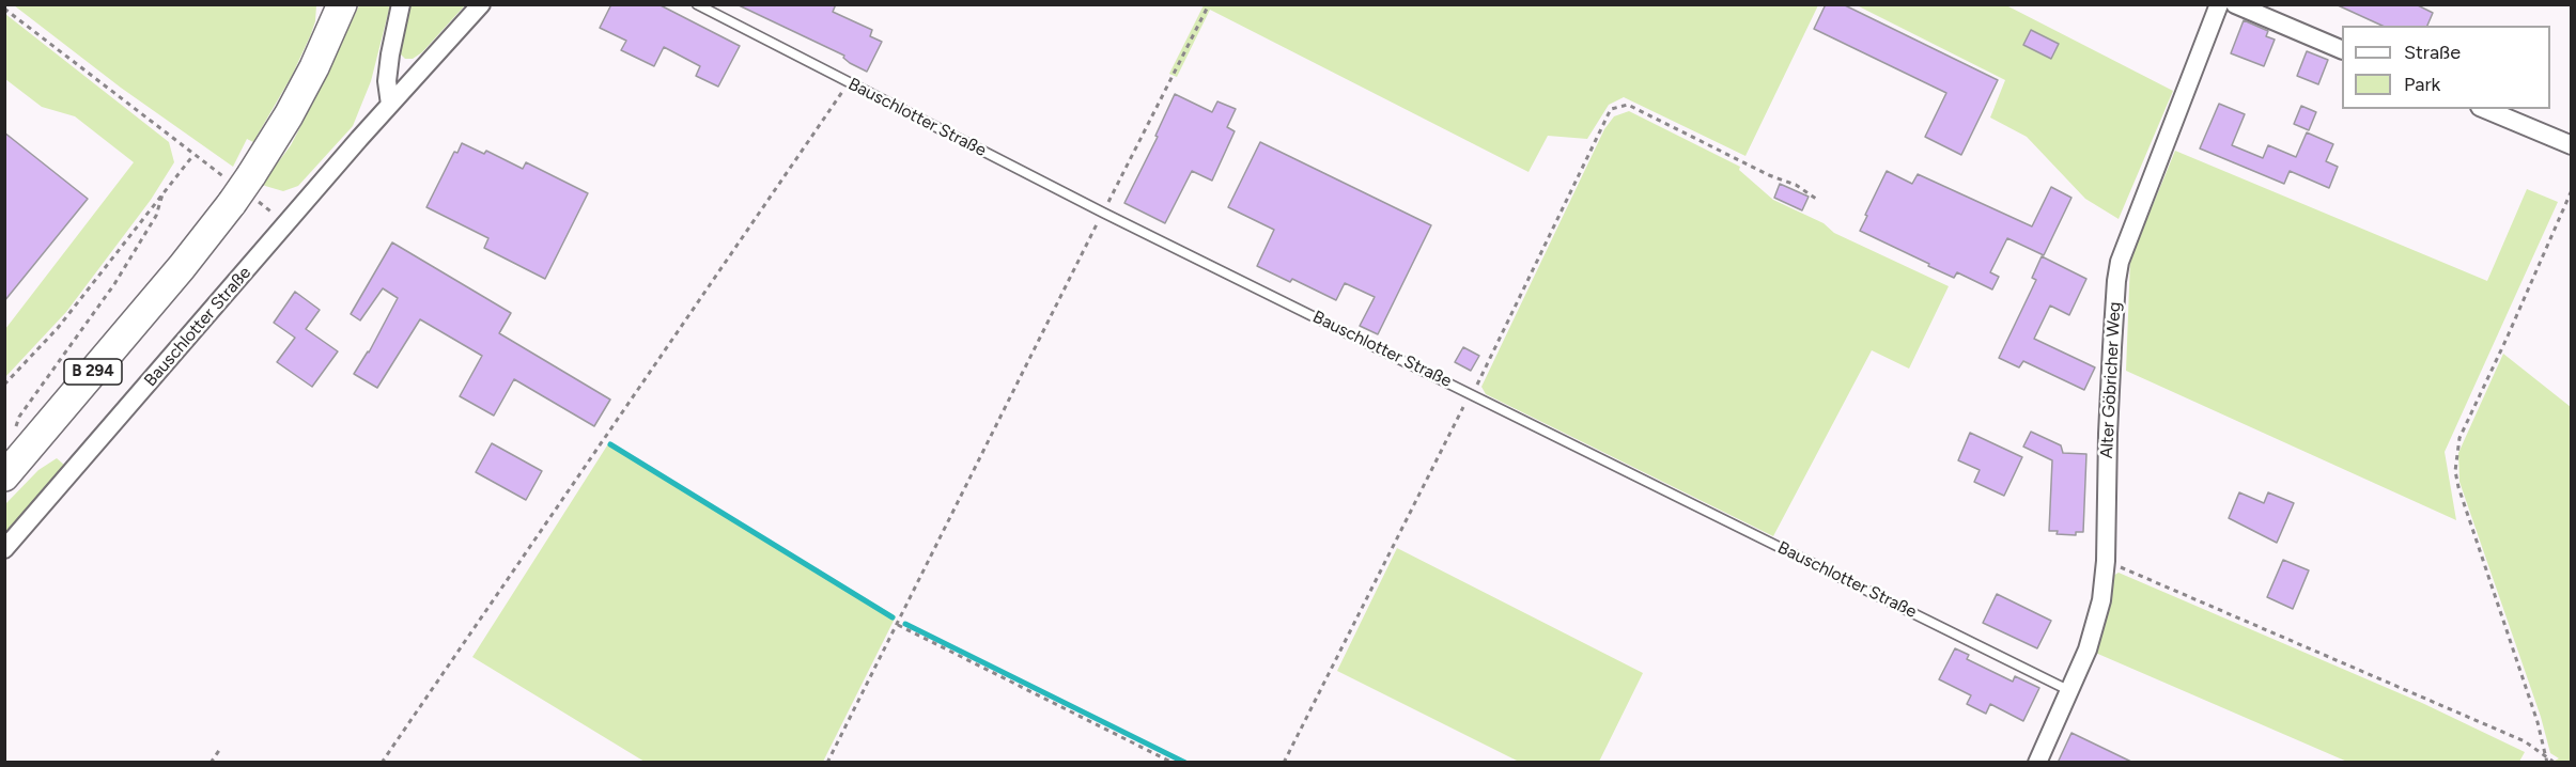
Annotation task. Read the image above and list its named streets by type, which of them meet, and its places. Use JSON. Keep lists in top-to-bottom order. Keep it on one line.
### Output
{"streets":{"main road":["B 294"],"street":["Bauschlotter Straße","Alter Göbricher Weg"]},"crossings":[["Bauschlotter Straße","Alter Göbricher Weg"]],"legend":["Straße","Park"]}
